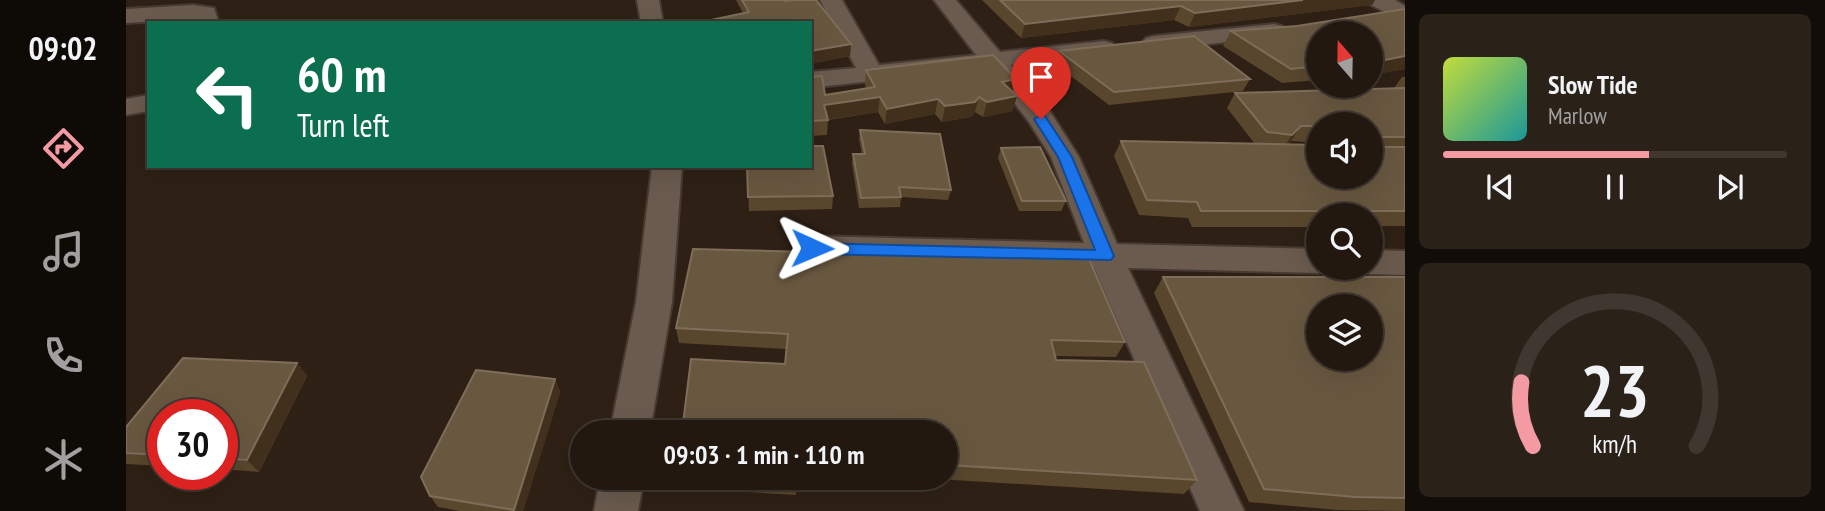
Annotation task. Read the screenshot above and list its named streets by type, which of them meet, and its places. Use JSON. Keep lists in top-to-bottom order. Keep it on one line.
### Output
{"north":"top","page":{"tabs":"09:02","turn":["60 m","Turn left"],"song":["Slow Tide","Marlow"],"limit":"30","trip":"09:03 · 1 min · 110 m","gauge":["23","km/h"]}}
